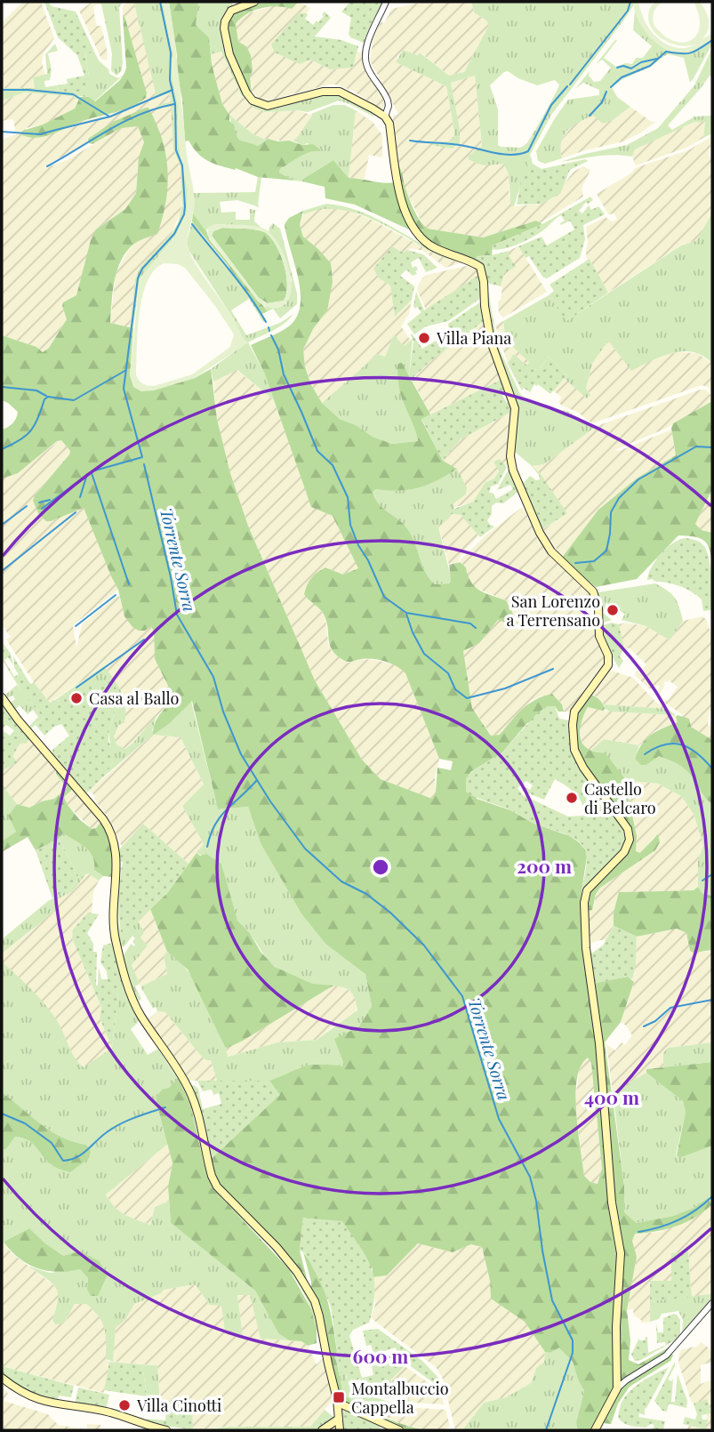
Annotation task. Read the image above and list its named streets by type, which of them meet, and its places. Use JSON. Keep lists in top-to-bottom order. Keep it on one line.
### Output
{"water":["Torrente Sorra"],"places":{"other":["Villa Piana","San Lorenzo a Terrensano","Casa al Ballo","Castello di Belcaro","Villa Cinotti"],"transit":["Montalbuccio Cappella"]},"rings":["200 m","400 m","600 m"]}
